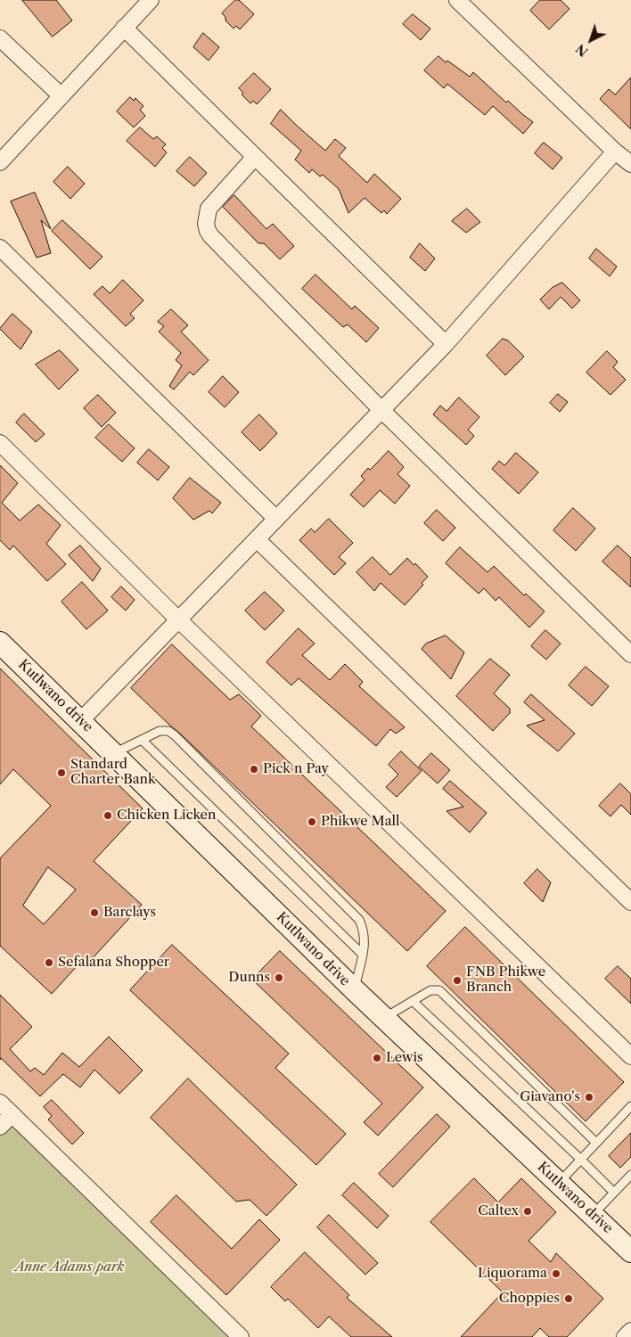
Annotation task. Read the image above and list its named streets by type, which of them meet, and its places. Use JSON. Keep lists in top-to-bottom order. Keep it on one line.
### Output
{"streets":{"street":["Kutlwano drive"]},"parks":["Anne Adams park"],"places":["Pick n Pay","Standard Charter Bank","Chicken Licken","Phikwe Mall","Barclays","Sefalana Shopper","Dunns","FNB Phikwe Branch","Lewis","Giavano's","Caltex","Liquorama","Choppies"],"north":"bottom left"}
